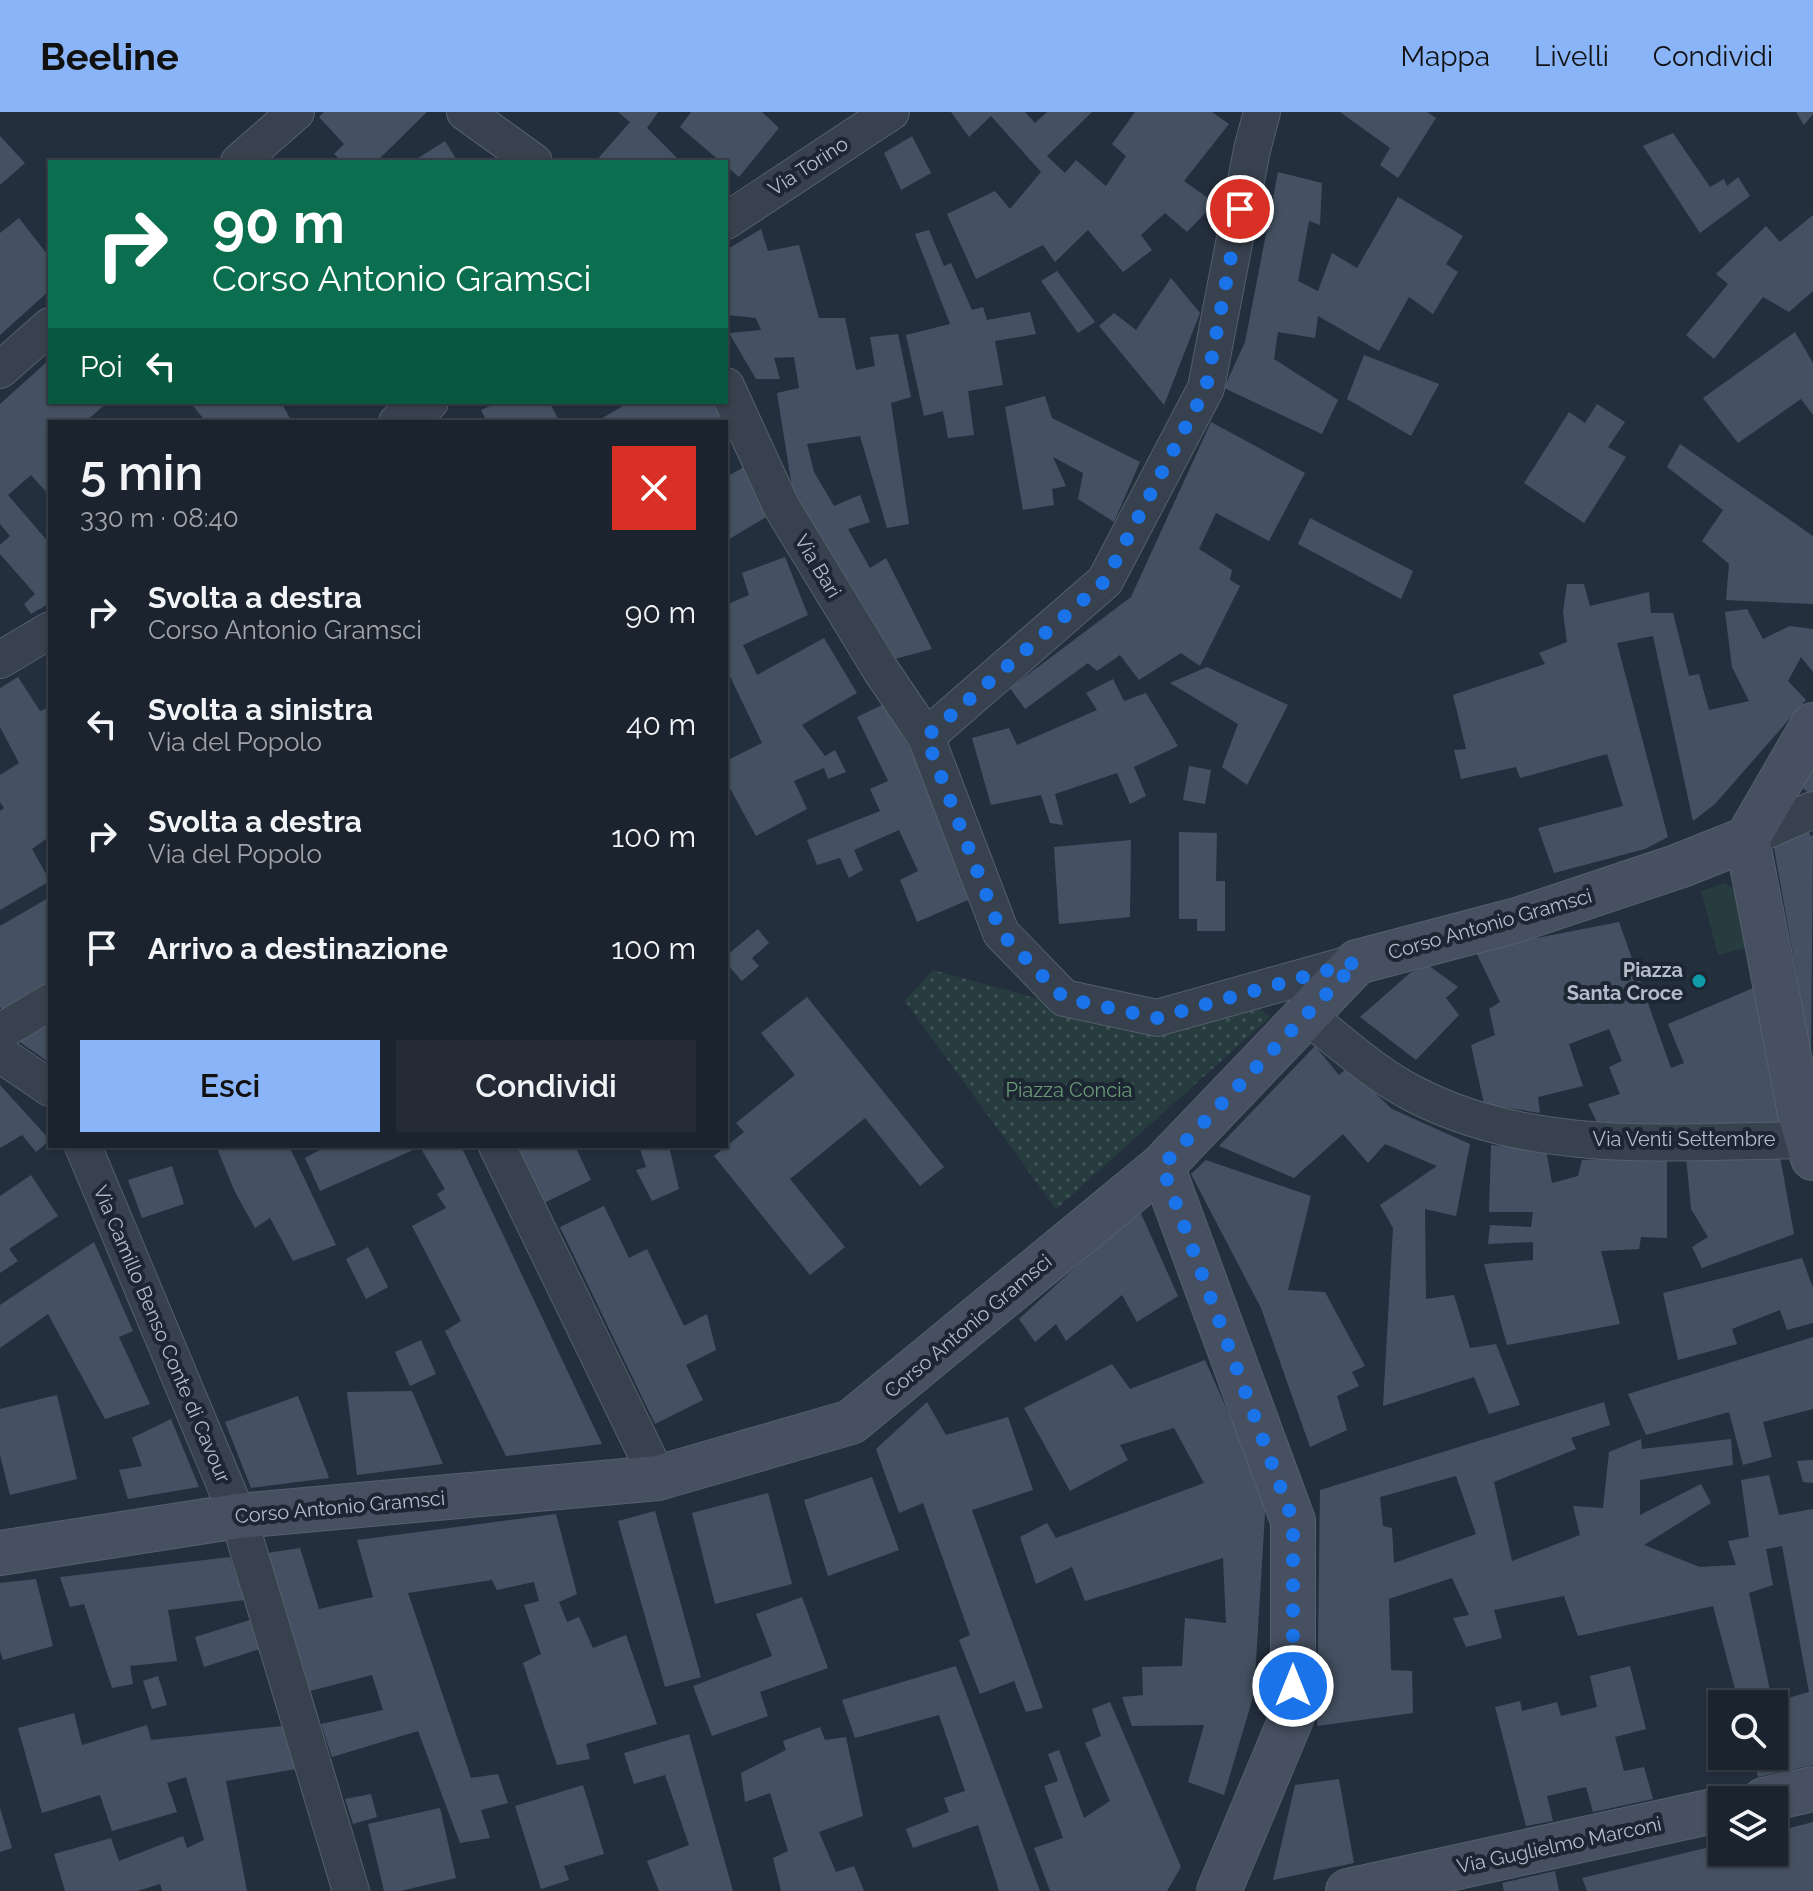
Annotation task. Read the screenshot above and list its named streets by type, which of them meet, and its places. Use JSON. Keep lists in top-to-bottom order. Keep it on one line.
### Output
{"streets":{"street":["Via Torino","Via Bari","Corso Antonio Gramsci","Via Venti Settembre","Via Camillo Benso Conte di Cavour","Via Guglielmo Marconi"]},"crossings":[["Via Bari","Corso Antonio Gramsci"],["Corso Antonio Gramsci","Via Venti Settembre"],["Corso Antonio Gramsci","Via Camillo Benso Conte di Cavour"]],"parks":["Piazza Concia"],"places":["Piazza Santa Croce"],"page":{"header":"Beeline","nav":["Mappa","Livelli","Condividi"],"turn":["90 m","Corso Antonio Gramsci"],"then":"Poi","heading":["5 min","330 m · 08:40"],"list":[{"name":"Svolta a destra","note":"Corso Antonio Gramsci","value":"90 m"},{"name":"Svolta a sinistra","note":"Via del Popolo","value":"40 m"},{"name":"Svolta a destra","note":"Via del Popolo","value":"100 m"},{"name":"Arrivo a destinazione","value":"100 m"}],"buttons":["Esci","Condividi"]}}
